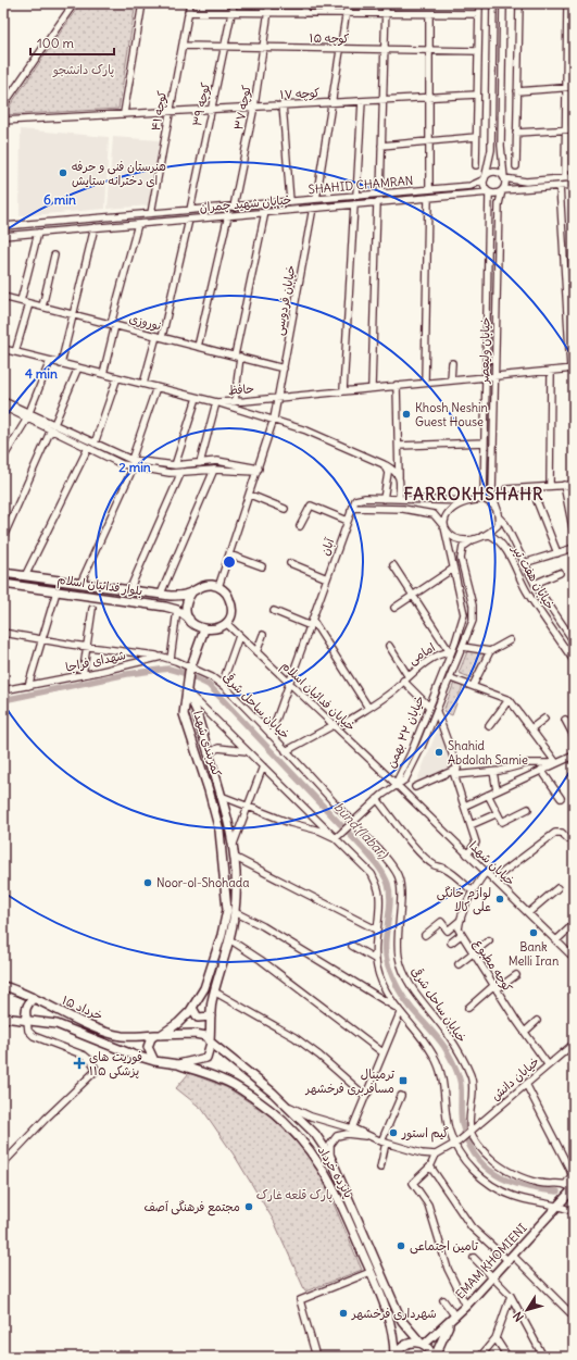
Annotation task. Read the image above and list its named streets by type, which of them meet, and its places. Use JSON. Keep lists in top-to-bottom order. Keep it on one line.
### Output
{"streets":{"main road":["بلوار فدائیان اسلام","کمربندی شهدا","۱۵ خرداد","پانزده خرداد","EMAM KHOMIENI"],"street":["کوچه ۱۵","کوچه ۱۷","کوچه ۳۹","کوچه ۳۷","کوچه ۴۱","SHAHID CHAMRAN","خیابان شهید چمران","خیابان فردوسی","نوروزی","خیابان ولیعصر","حافظ","آبان","خیابان هفت تیر","امامی","شهدای فراجا","خیابان فدائیان اسلام","خیابان ساحل شرقی","خیابان ۲۲ بهمن","خیابان شهدا","کوچه مطبوع","خیابان دانش"]},"crossings":[["کوچه ۱۵","کوچه ۳۹"],["کوچه ۱۵","کوچه ۳۷"],["کوچه ۱۵","کوچه ۴۱"],["کوچه ۱۷","کوچه ۳۹"],["کوچه ۱۷","کوچه ۳۷"],["کوچه ۱۷","کوچه ۴۱"],["کوچه ۳۹","SHAHID CHAMRAN"],["کوچه ۳۷","SHAHID CHAMRAN"],["کوچه ۴۱","SHAHID CHAMRAN"],["SHAHID CHAMRAN","خیابان شهید چمران"],["SHAHID CHAMRAN","خیابان ولیعصر"],["خیابان شهید چمران","خیابان فردوسی"],["خیابان شهید چمران","خیابان ولیعصر"],["خیابان فردوسی","نوروزی"],["خیابان فردوسی","حافظ"],["خیابان فردوسی","بلوار فدائیان اسلام"],["خیابان فردوسی","خیابان فدائیان اسلام"],["خیابان ولیعصر","حافظ"],["خیابان ولیعصر","خیابان هفت تیر"],["خیابان ولیعصر","خیابان ۲۲ بهمن"],["آبان","خیابان فدائیان اسلام"],["آبان","خیابان ساحل شرقی"],["خیابان هفت تیر","خیابان ۲۲ بهمن"],["بلوار فدائیان اسلام","خیابان فدائیان اسلام"],["امامی","خیابان ۲۲ بهمن"],["شهدای فراجا","خیابان ساحل شرقی"],["خیابان فدائیان اسلام","خیابان ۲۲ بهمن"],["خیابان فدائیان اسلام","خیابان شهدا"],["خیابان ساحل شرقی","خیابان دانش"],["خیابان ۲۲ بهمن","خیابان شهدا"],["کمربندی شهدا","۱۵ خرداد"],["کمربندی شهدا","پانزده خرداد"],["خیابان شهدا","کوچه مطبوع"],["کوچه مطبوع","خیابان دانش"],["۱۵ خرداد","پانزده خرداد"],["پانزده خرداد","EMAM KHOMIENI"]],"districts":["FARROKHSHAHR"],"water":["bund (labar)"],"parks":["پارک دانشجو","پارک قلعه غارک"],"places":{"other":["هنرستان فنی و حرفه ای دخترانه ستایش","Khosh Neshin Guest House","Shahid Abdolah Samie","Noor-ol-Shohada","لوازم خانگی علی کالا","Bank Melli Iran","گیم استور","مجتمع فرهنگی آصف","تامین اجتماعی","شهرداری فرخشهر"],"health":["فوریت های پزشکی ۱۱۵"],"transit":["ترمینال مسافربری فرخشهر"]},"scale_bar":"100 m","north":"bottom left","rings":["6 min","4 min","2 min"]}
